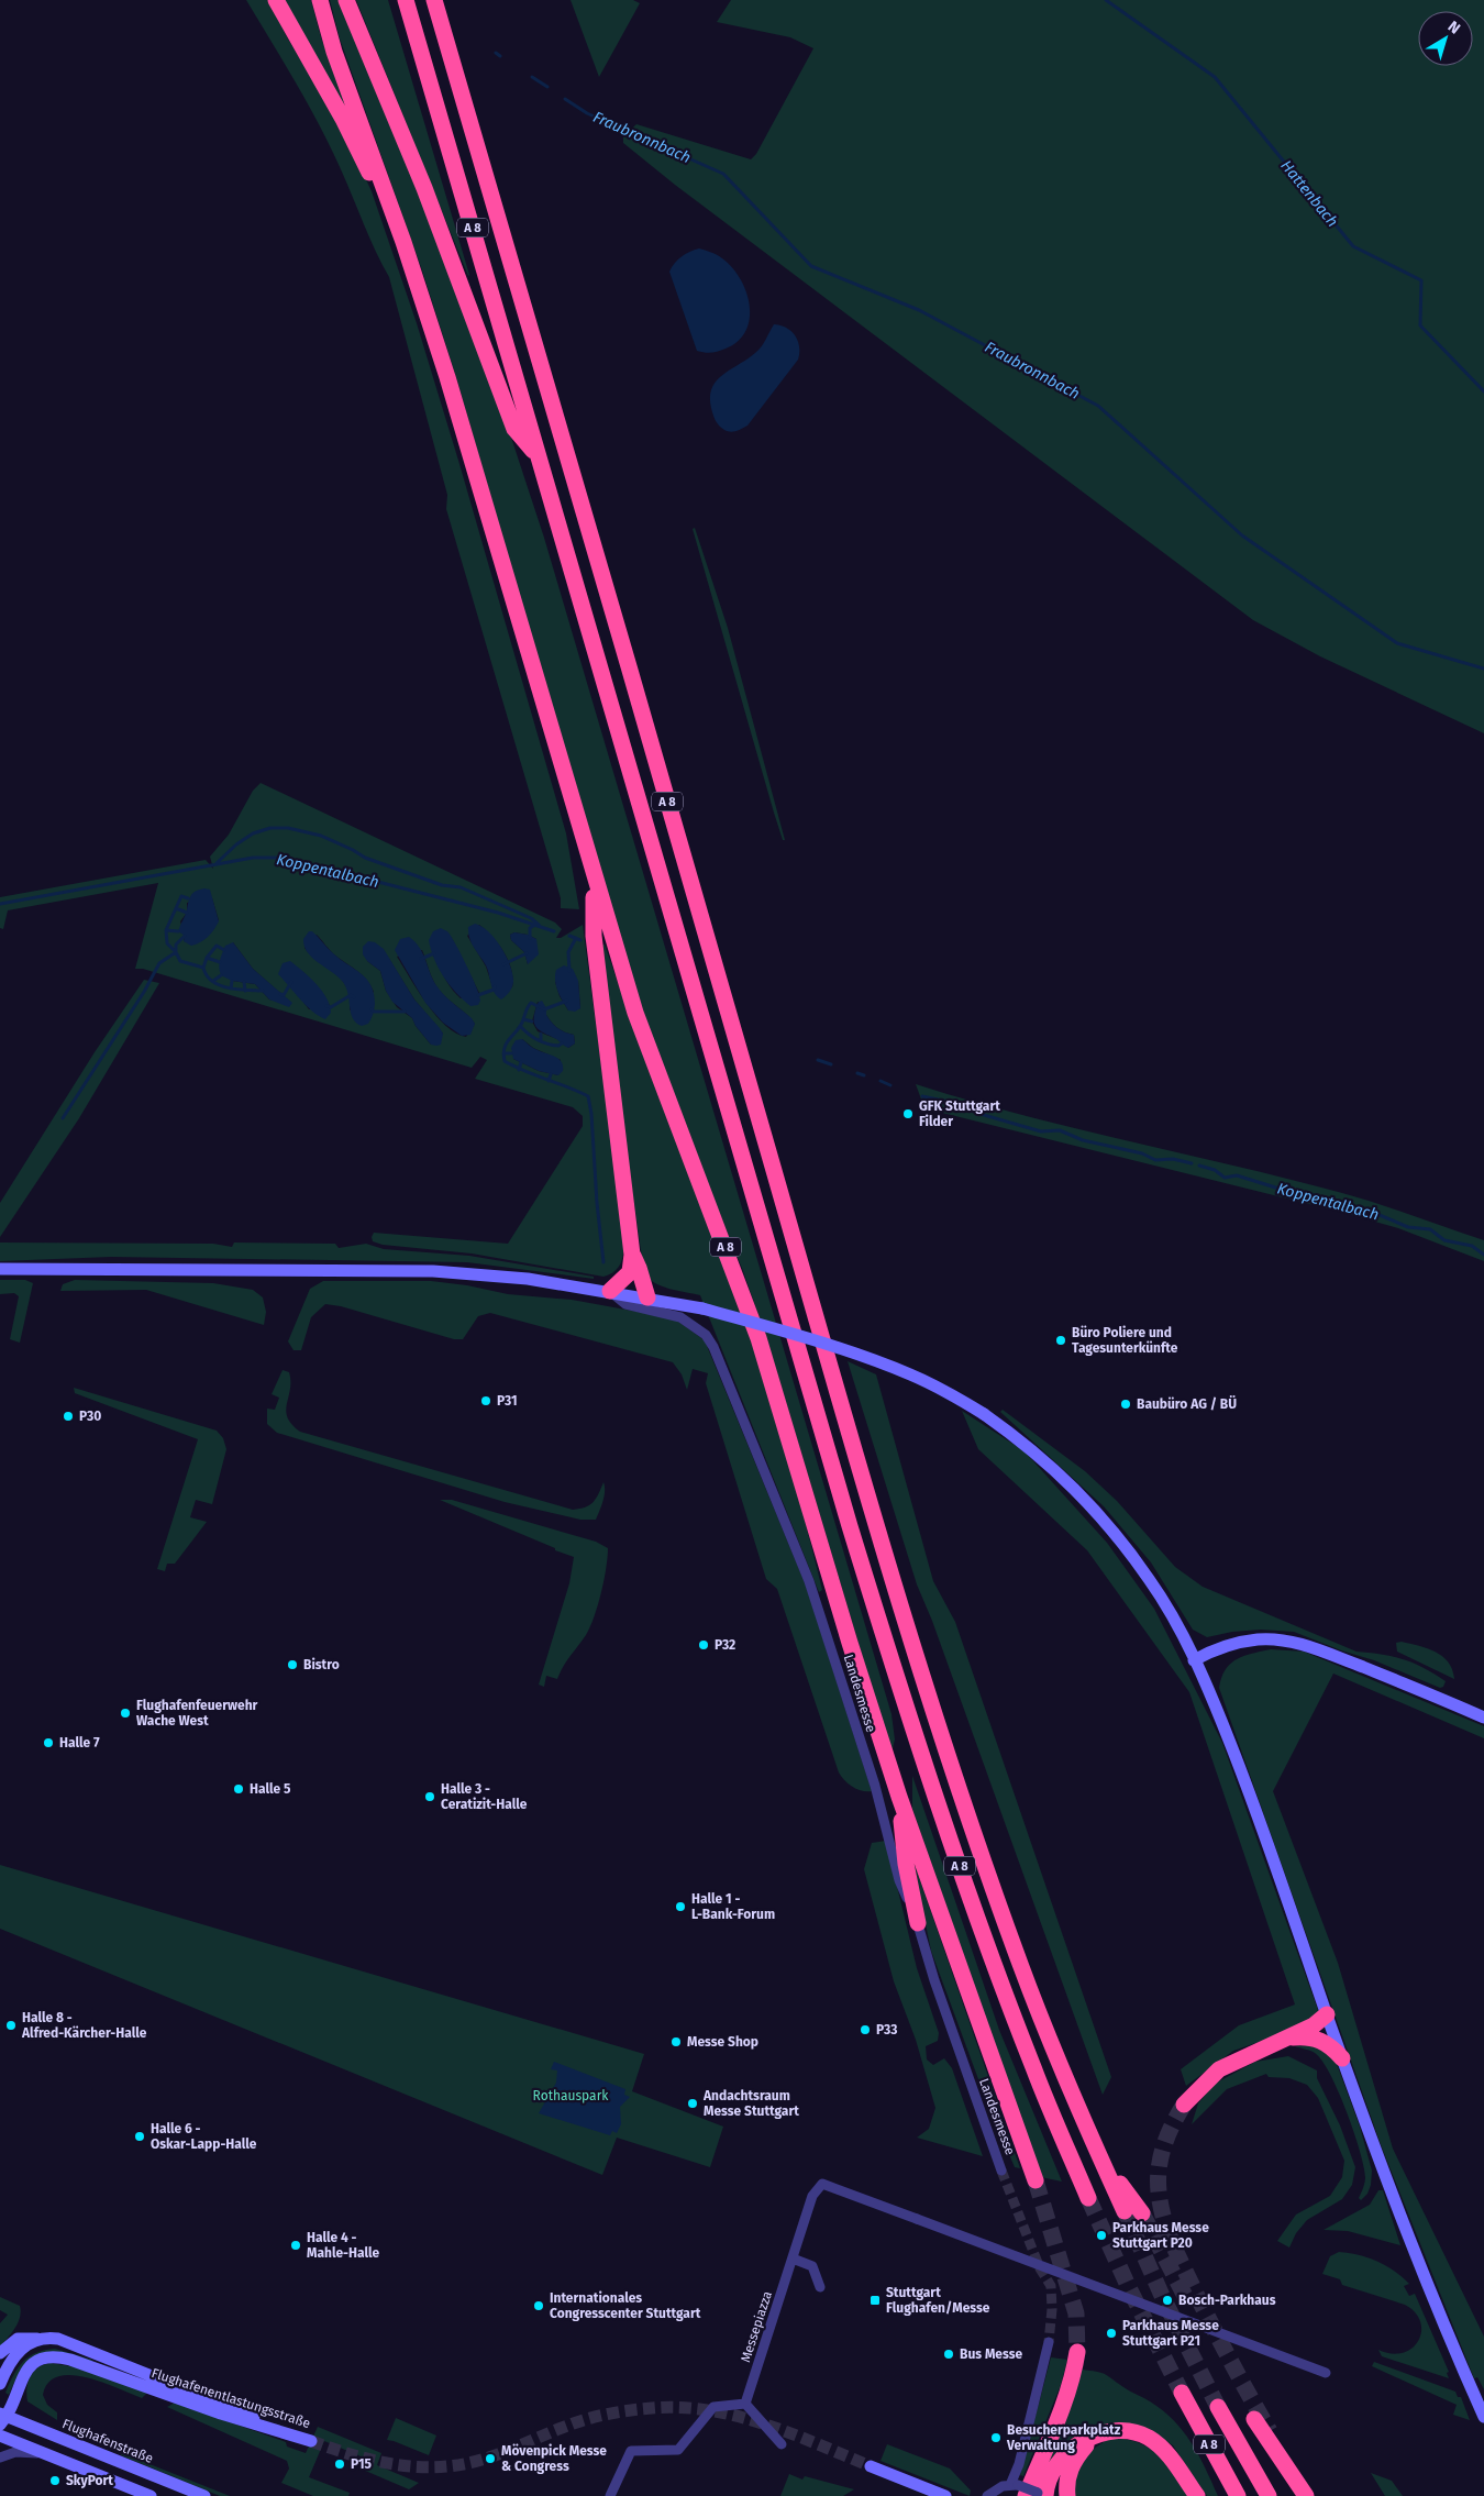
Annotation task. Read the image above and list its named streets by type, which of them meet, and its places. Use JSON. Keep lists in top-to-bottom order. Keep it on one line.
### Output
{"streets":{"highway":["A 8"],"main road":["Flughafenentlastungsstraße","Flughafenstraße"],"street":["Landesmesse","Messepiazza"]},"crossings":[["Flughafenentlastungsstraße","Flughafenstraße"]],"water":["Fraubronnbach","Hattenbach","Koppentalbach"],"parks":["Rothauspark"],"places":{"other":["GFK Stuttgart Filder","Büro Poliere und Tagesunterkünfte","P31","Baubüro AG / BÜ","P30","P32","Bistro","Flughafenfeuerwehr Wache West","Halle 7","Halle 5","Halle 3 - Ceratizit-Halle","Halle 1 - L-Bank-Forum","Halle 8 - Alfred-Kärcher-Halle","P33","Messe Shop","Andachtsraum Messe Stuttgart","Halle 6 - Oskar-Lapp-Halle","Parkhaus Messe Stuttgart P20","Halle 4 - Mahle-Halle","Bosch-Parkhaus","Internationales Congresscenter Stuttgart","Parkhaus Messe Stuttgart P21","Bus Messe","Besucherparkplatz Verwaltung","Mövenpick Messe & Congress","P15","SkyPort"],"transit":["Stuttgart Flughafen/Messe"]},"north":"top right"}
